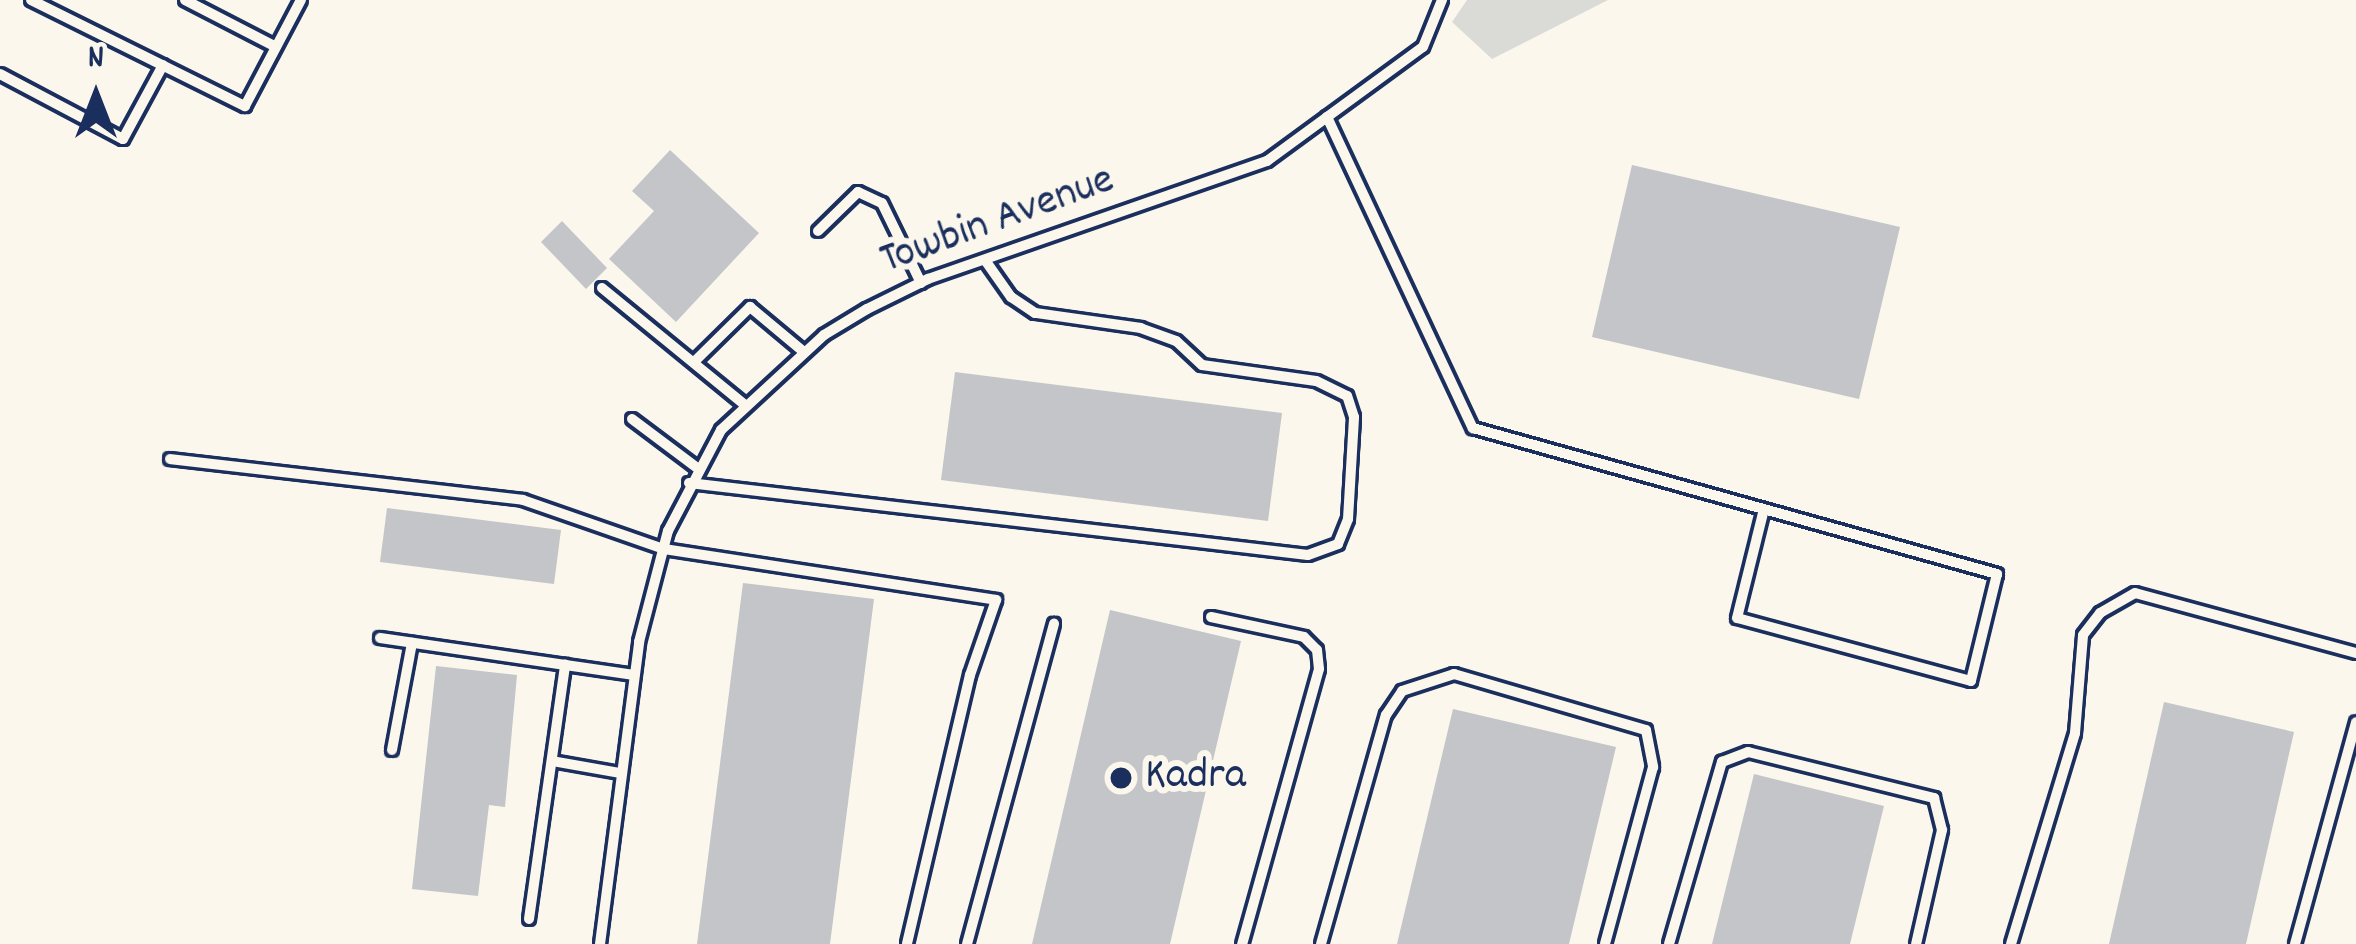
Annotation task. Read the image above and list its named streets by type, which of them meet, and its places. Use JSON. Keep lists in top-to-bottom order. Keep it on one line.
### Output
{"streets":{"lane":["Towbin Avenue"]},"places":["Kadra"],"north":"top"}
